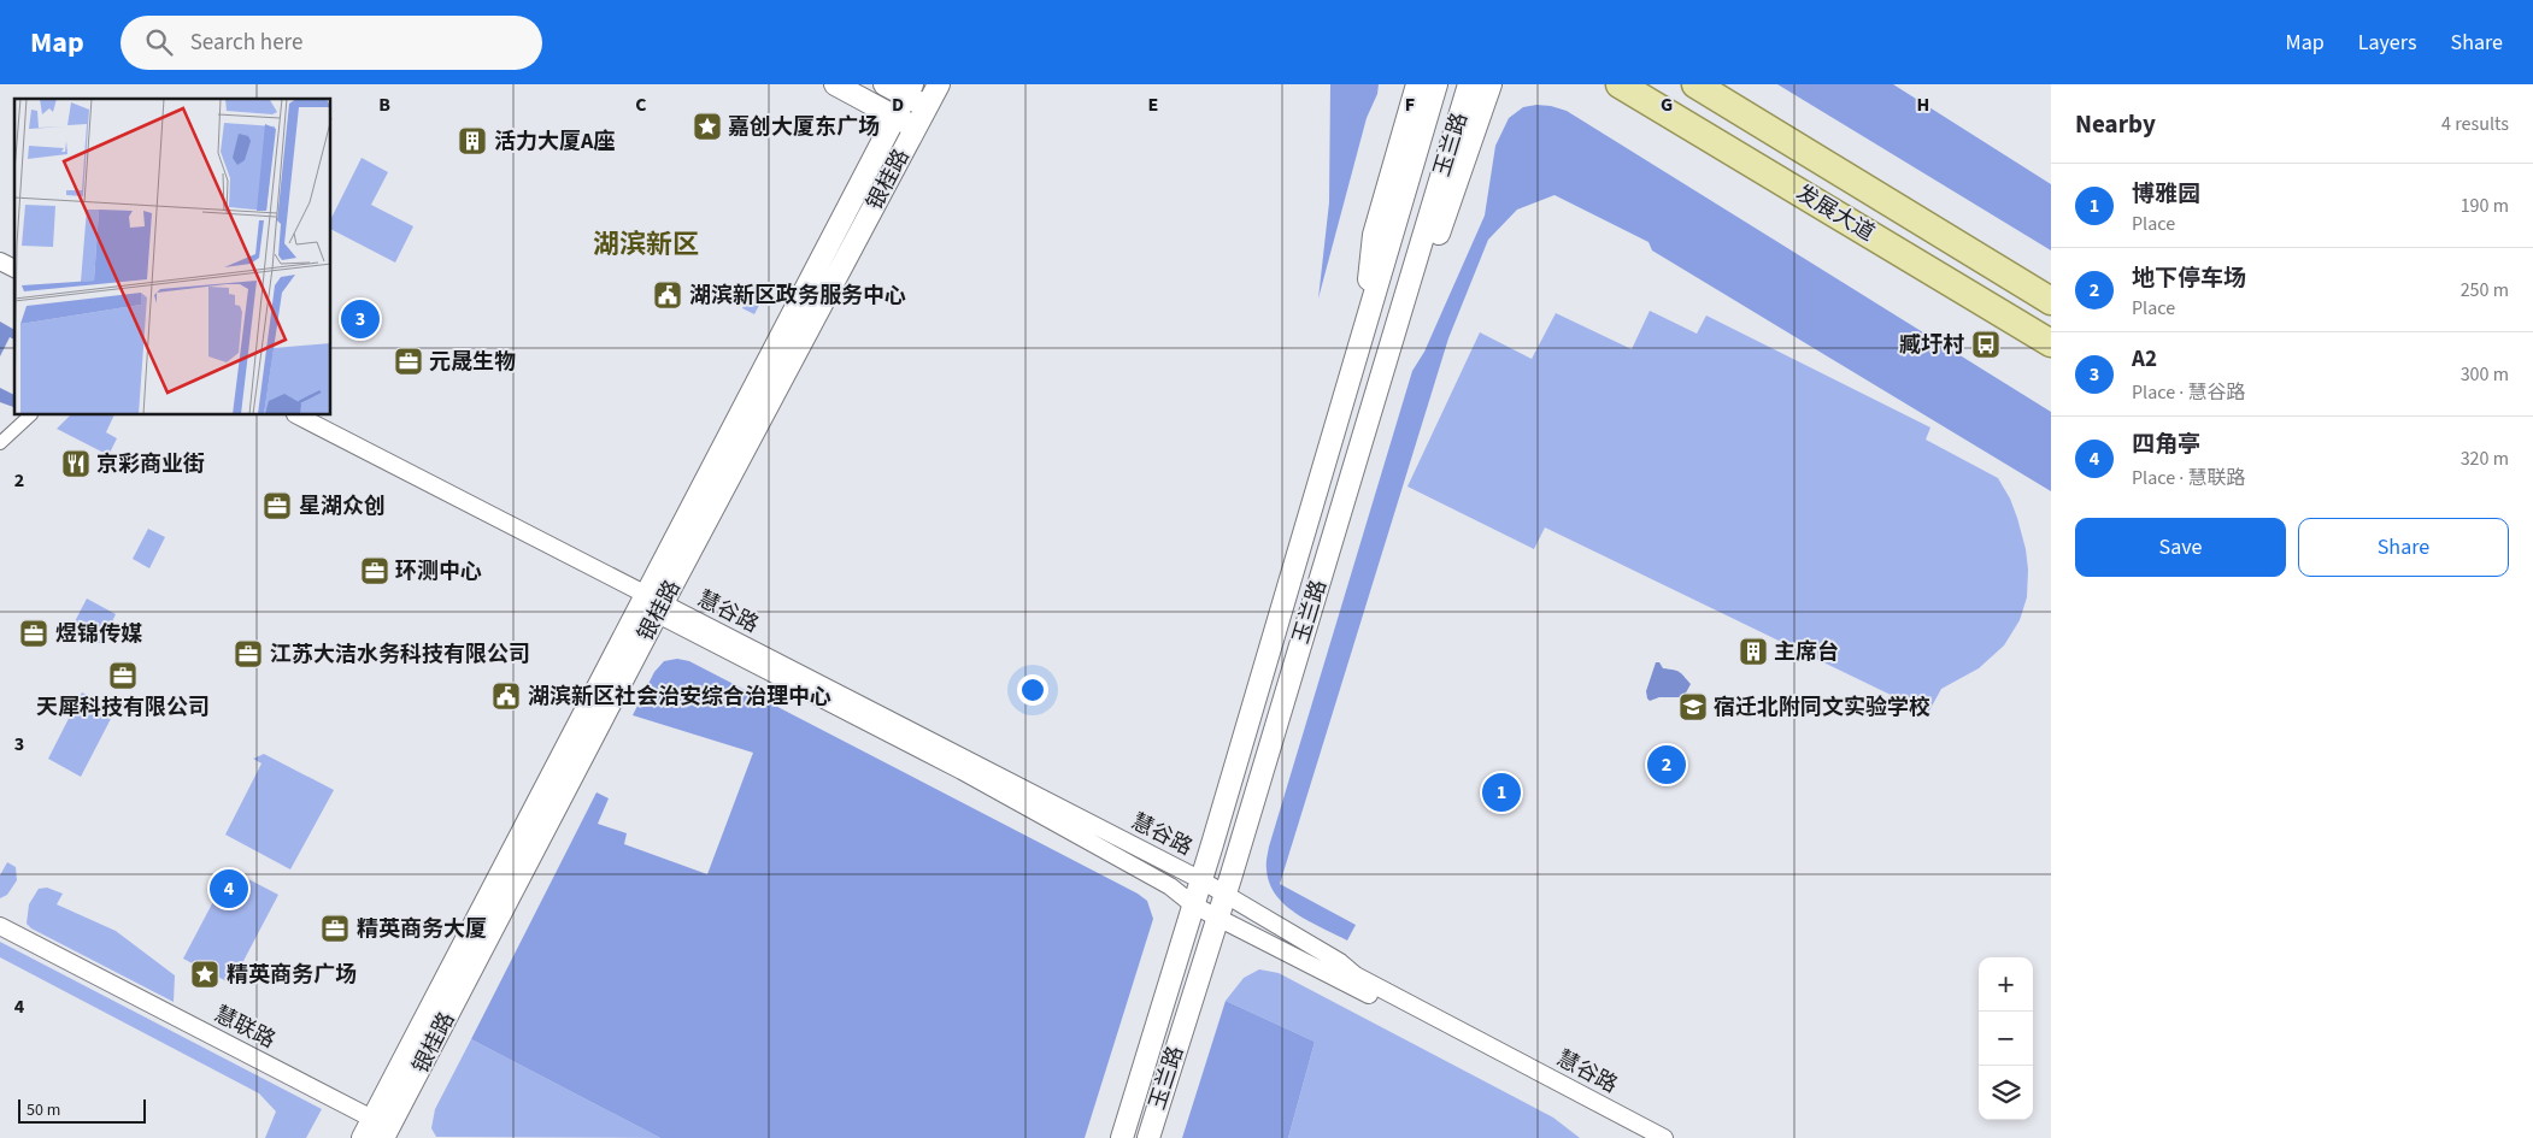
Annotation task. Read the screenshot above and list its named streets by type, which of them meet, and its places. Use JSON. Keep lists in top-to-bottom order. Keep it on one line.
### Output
{"streets":{"main road":["发展大道"],"street":["玉兰路","银桂路","慧谷路","慧联路"]},"crossings":[["玉兰路","慧谷路"],["银桂路","慧谷路"],["银桂路","慧联路"]],"districts":["湖滨新区"],"places":{"place":["嘉创大厦东广场","精英商务广场"],"building":["活力大厦A座","主席台"],"public building":["湖滨新区政务服务中心","湖滨新区社会治安综合治理中心"],"bus stop":["臧圩村"],"office":["元晟生物","星湖众创","环测中心","煜锦传媒","江苏大洁水务科技有限公司","天犀科技有限公司","精英商务大厦"],"restaurant":["京彩商业街"],"school or university":["宿迁北附同文实验学校"]},"scale_bar":"50 m","page":{"header":"Map","search":"Search here","nav":["Map","Layers","Share"],"heading":["Nearby","4 results"],"list":[{"mark":"1","name":"博雅园","note":"Place","value":"190 m"},{"mark":"2","name":"地下停车场","note":"Place","value":"250 m"},{"mark":"3","name":"A2","note":"Place · 慧谷路","value":"300 m"},{"mark":"4","name":"四角亭","note":"Place · 慧联路","value":"320 m"}],"pins":["3","2","1","4"],"buttons":["Save","Share"],"map_buttons":["+","−"],"scale":"50 m"},"grid":{"columns":["B","C","D","E","F","G","H"],"rows":["2","3","4"]}}
